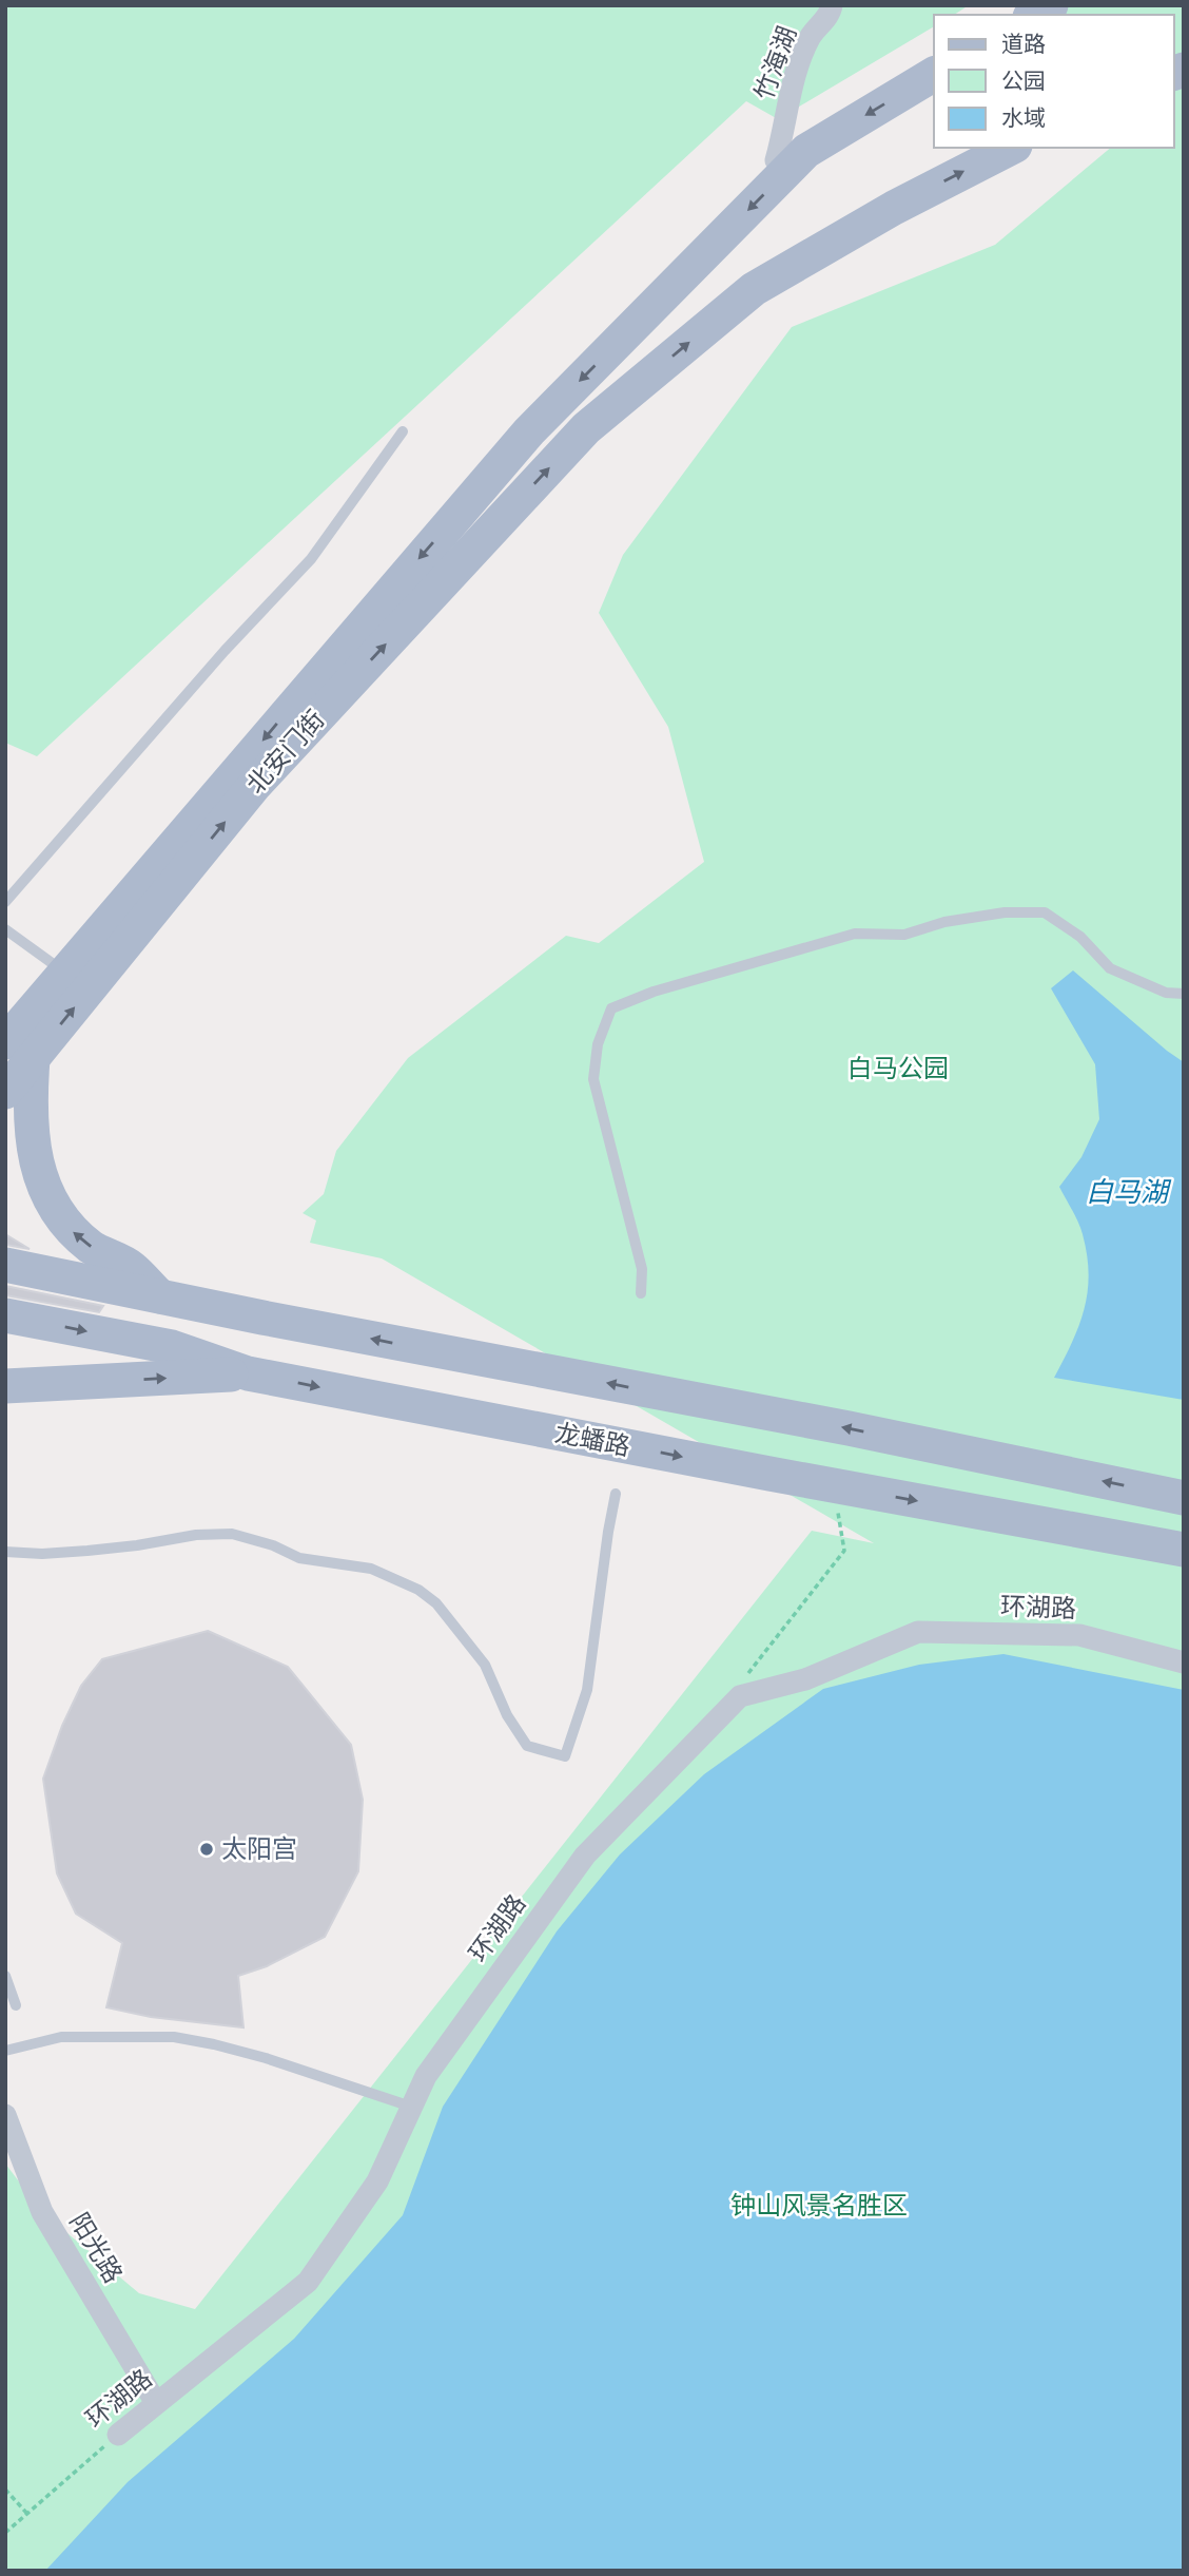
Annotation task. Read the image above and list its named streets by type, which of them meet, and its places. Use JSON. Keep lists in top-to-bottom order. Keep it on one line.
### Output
{"streets":{"main road":["北安门街","龙蟠路"],"street":["竹海湖","环湖路","阳光路"]},"crossings":[["环湖路","阳光路"]],"water":["白马湖"],"parks":["白马公园","钟山风景名胜区"],"places":["太阳宫"],"legend":["道路","公园","水域"]}
